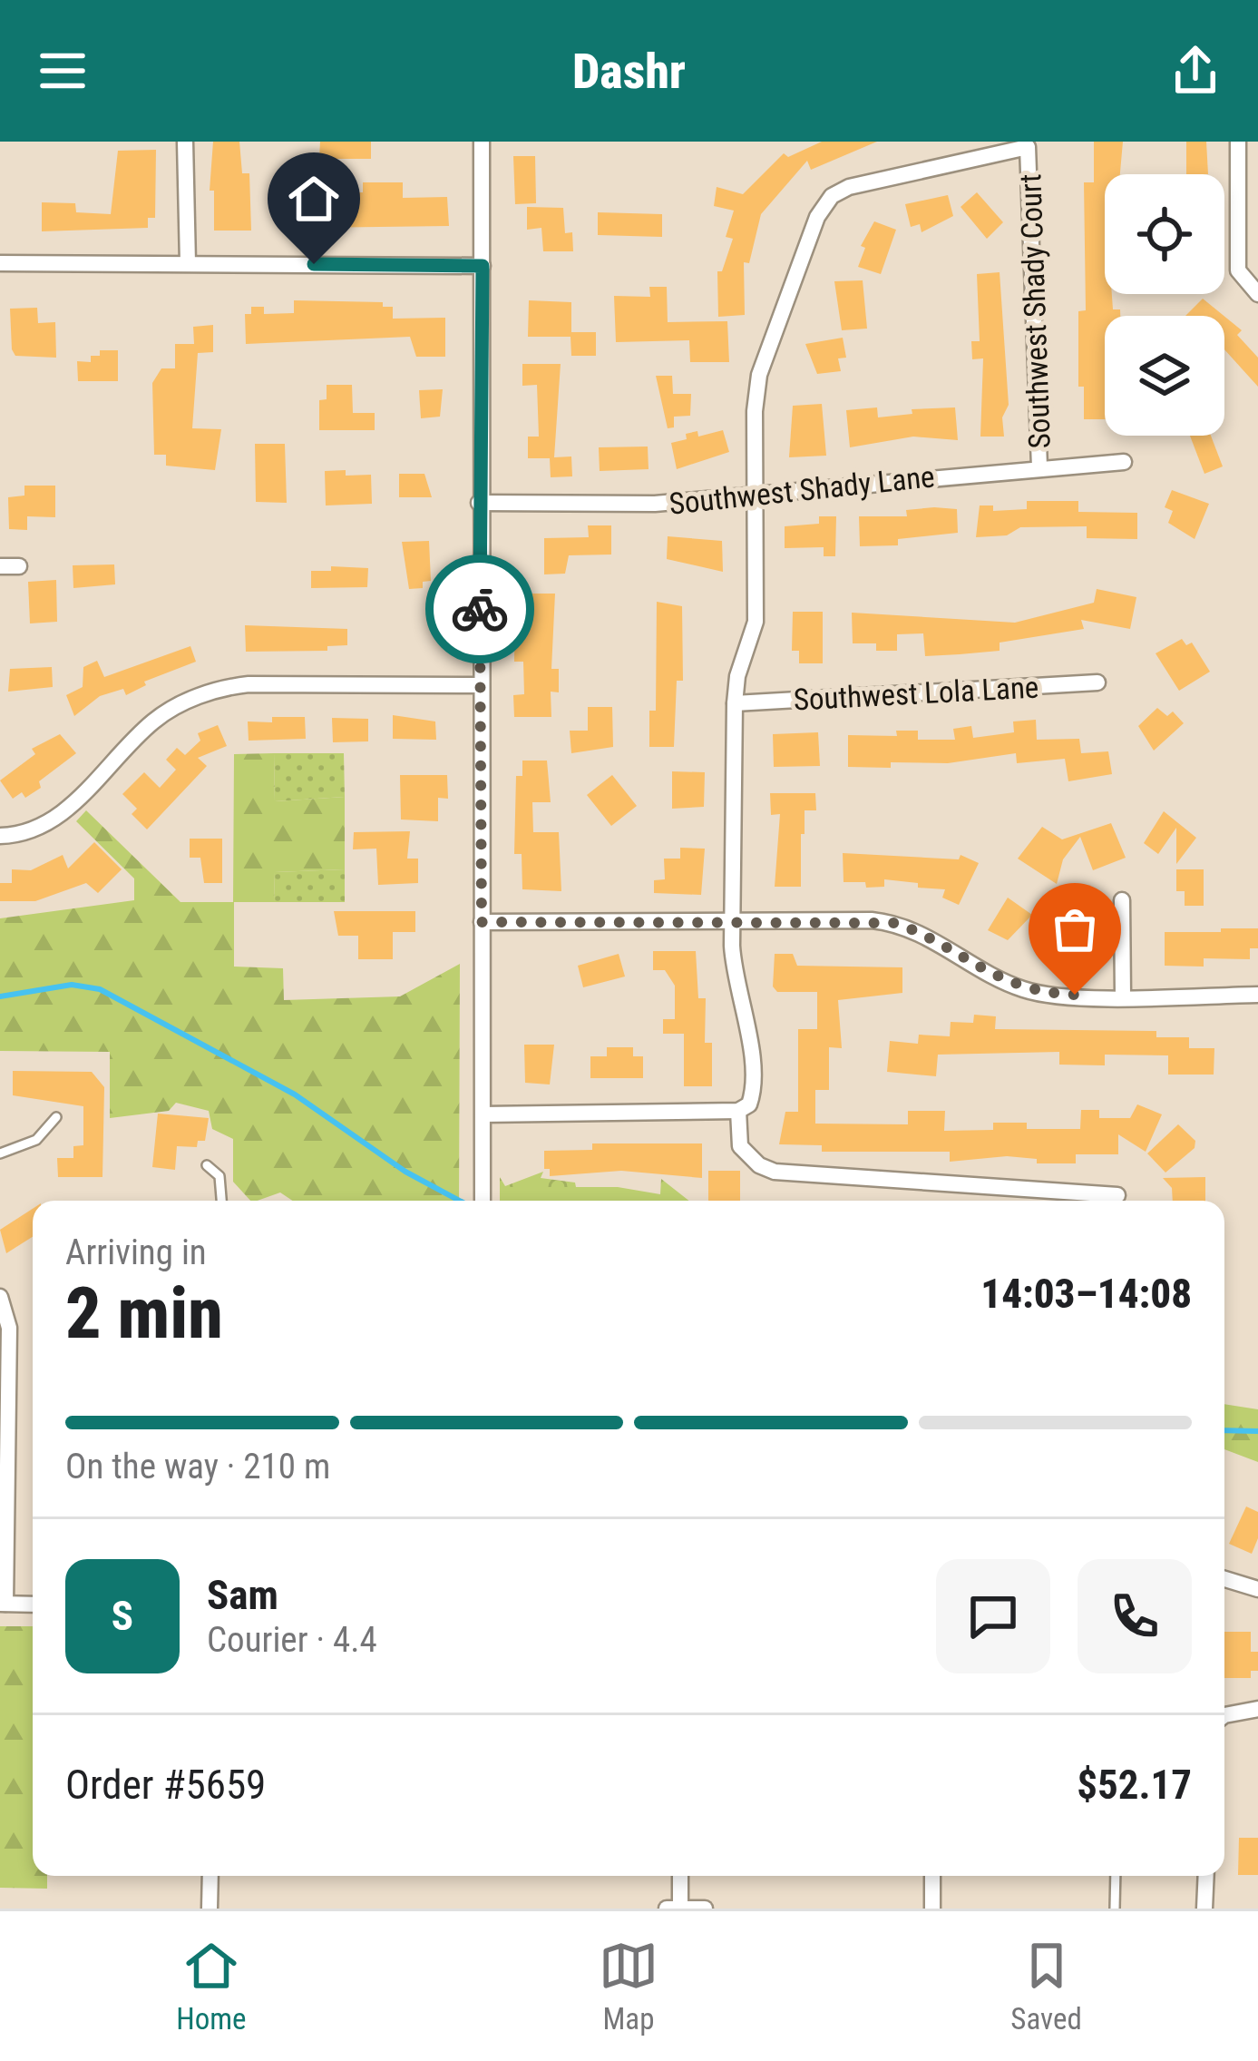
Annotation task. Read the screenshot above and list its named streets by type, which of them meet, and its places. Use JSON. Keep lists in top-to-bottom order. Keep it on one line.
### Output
{"streets":{"street":["Southwest Shady Court","Southwest Shady Lane","Southwest Lola Lane"]},"crossings":[["Southwest Shady Court","Southwest Shady Lane"]],"page":{"header":"Dashr","heading":["2 min","Arriving in","14:03–14:08"],"panel":["Sam","Courier · 4.4","Order #5659","$52.17"],"bar":"On the way · 210 m","round":"S","tabs":["Home","Map","Saved"]}}
